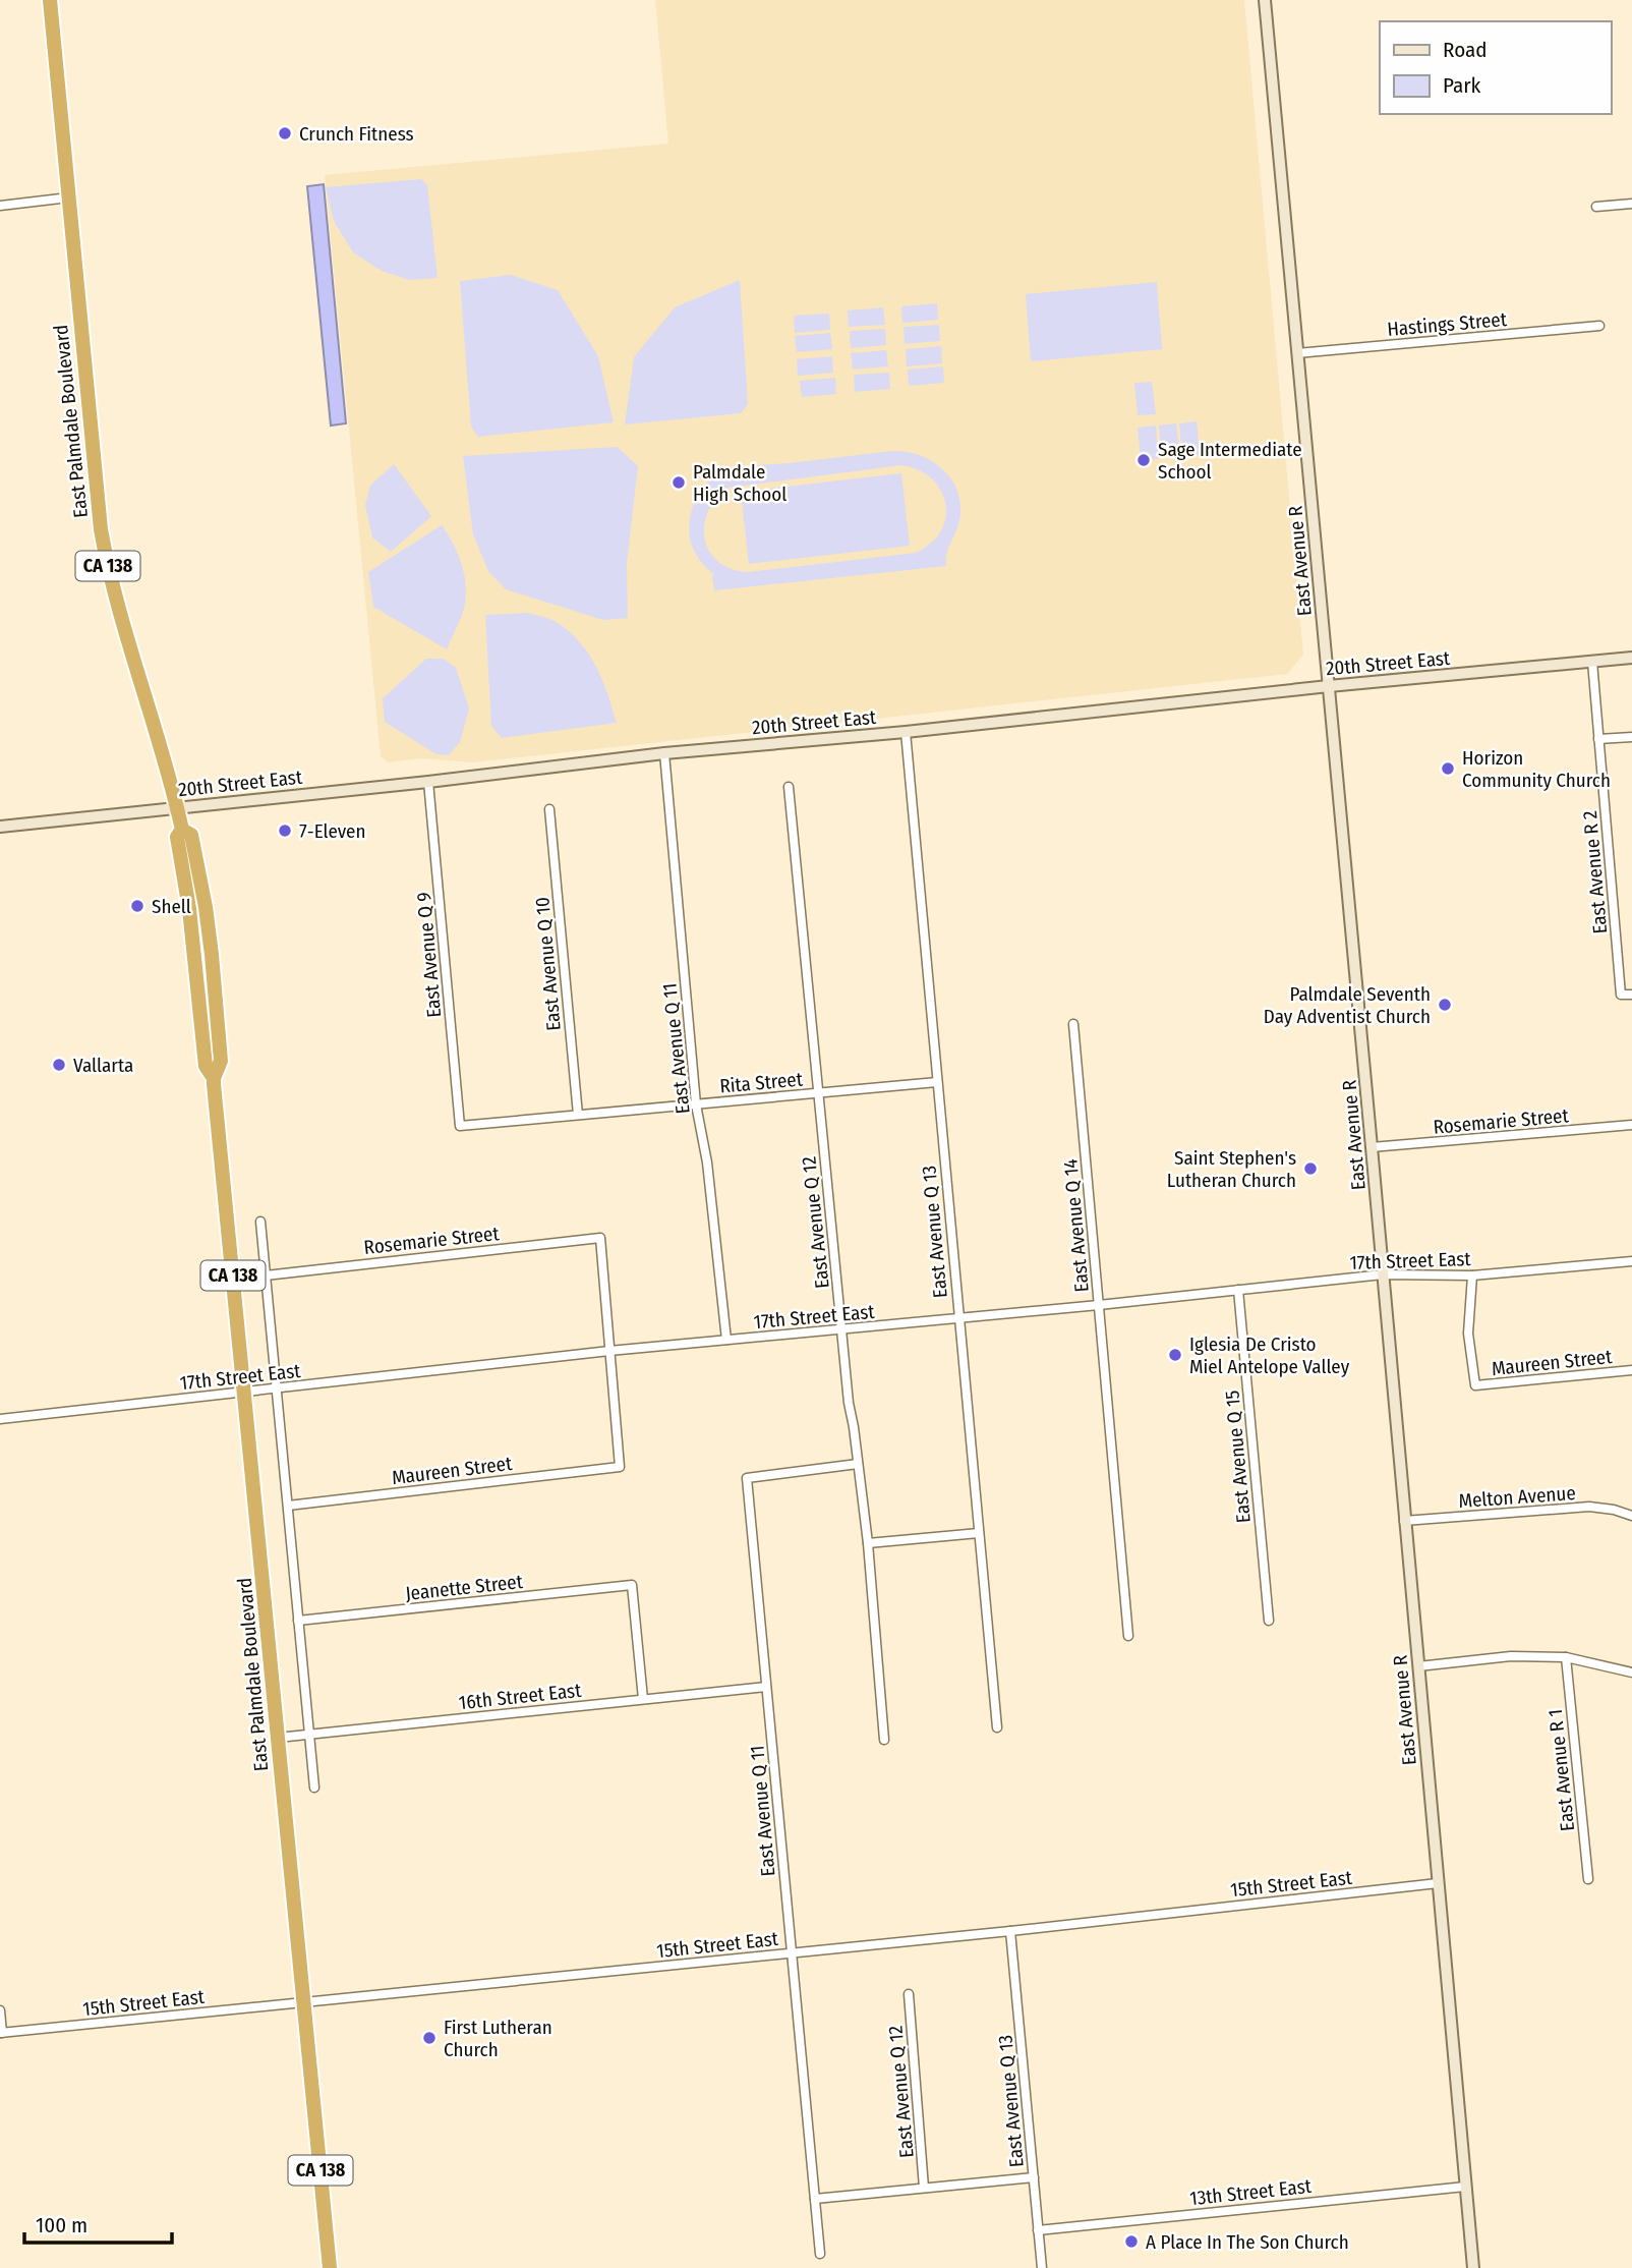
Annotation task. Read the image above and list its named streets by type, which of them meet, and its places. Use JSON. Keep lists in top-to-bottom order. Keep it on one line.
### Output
{"streets":{"highway":["East Palmdale Boulevard","CA 138"],"main road":["East Avenue R","20th Street East"],"street":["Hastings Street","East Avenue R 2","East Avenue Q 9","East Avenue Q 10","East Avenue Q 11","Rita Street","Rosemarie Street","East Avenue Q 12","East Avenue Q 14","East Avenue Q 13","17th Street East","Maureen Street","East Avenue Q 15","Melton Avenue","Jeanette Street","16th Street East","East Avenue R 1","15th Street East","13th Street East"]},"crossings":[["Hastings Street","East Avenue R"],["East Palmdale Boulevard","20th Street East"],["East Palmdale Boulevard","17th Street East"],["East Palmdale Boulevard","16th Street East"],["East Palmdale Boulevard","15th Street East"],["East Avenue R","20th Street East"],["East Avenue R","Rosemarie Street"],["East Avenue R","17th Street East"],["East Avenue R","Melton Avenue"],["East Avenue R","15th Street East"],["East Avenue R","13th Street East"],["20th Street East","East Avenue R 2"],["20th Street East","East Avenue Q 9"],["20th Street East","East Avenue Q 11"],["20th Street East","East Avenue Q 13"],["East Avenue Q 9","Rita Street"],["East Avenue Q 10","Rita Street"],["East Avenue Q 11","Rita Street"],["East Avenue Q 11","East Avenue Q 12"],["East Avenue Q 11","17th Street East"],["East Avenue Q 11","16th Street East"],["East Avenue Q 11","15th Street East"],["Rita Street","East Avenue Q 12"],["Rita Street","East Avenue Q 13"],["Rosemarie Street","17th Street East"],["Rosemarie Street","Maureen Street"],["East Avenue Q 12","17th Street East"],["East Avenue Q 14","17th Street East"],["East Avenue Q 13","17th Street East"],["East Avenue Q 13","15th Street East"],["East Avenue Q 13","13th Street East"],["17th Street East","Maureen Street"],["17th Street East","East Avenue Q 15"],["Jeanette Street","16th Street East"]],"places":["Crunch Fitness","Sage Intermediate School","Palmdale High School","Horizon Community Church","7-Eleven","Shell","Palmdale Seventh Day Adventist Church","Vallarta","Saint Stephen's Lutheran Church","Iglesia De Cristo Miel Antelope Valley","First Lutheran Church","A Place In The Son Church"],"legend":["Road","Park"],"scale_bar":"100 m"}
